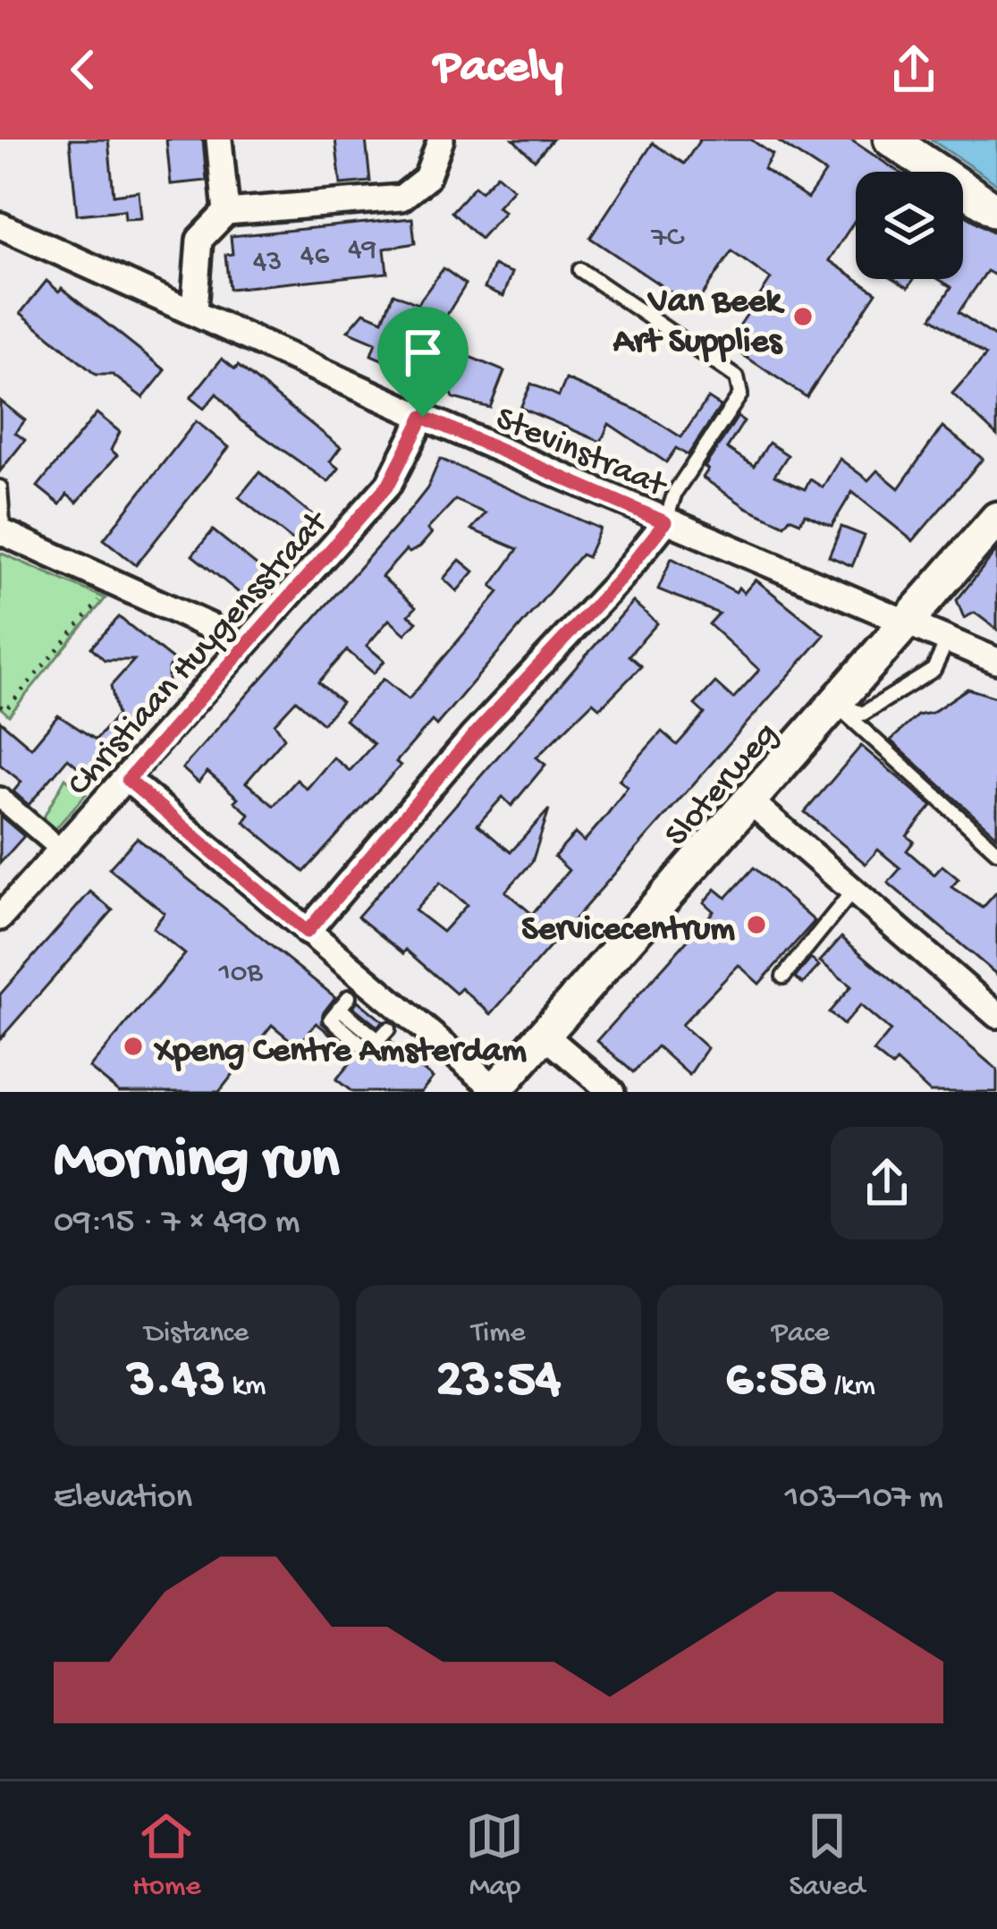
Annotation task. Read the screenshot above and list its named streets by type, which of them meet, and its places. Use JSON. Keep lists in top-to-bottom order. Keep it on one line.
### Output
{"streets":{"street":["Stevinstraat","Christiaan Huygensstraat","Sloterweg"]},"crossings":[["Stevinstraat","Christiaan Huygensstraat"],["Stevinstraat","Sloterweg"]],"places":["Van Beek Art Supplies","Servicecentrum","Xpeng Centre Amsterdam"],"house_numbers":["7C","49","46","43","10B"],"page":{"header":"Pacely","heading":["Morning run","09:15 · 7 × 490 m"],"stats":[["Distance","3.43 km"],["Time","23:54"],["Pace","6:58 /km"]],"chart":["Elevation","103–107 m"],"tabs":["Home","Map","Saved"]}}
